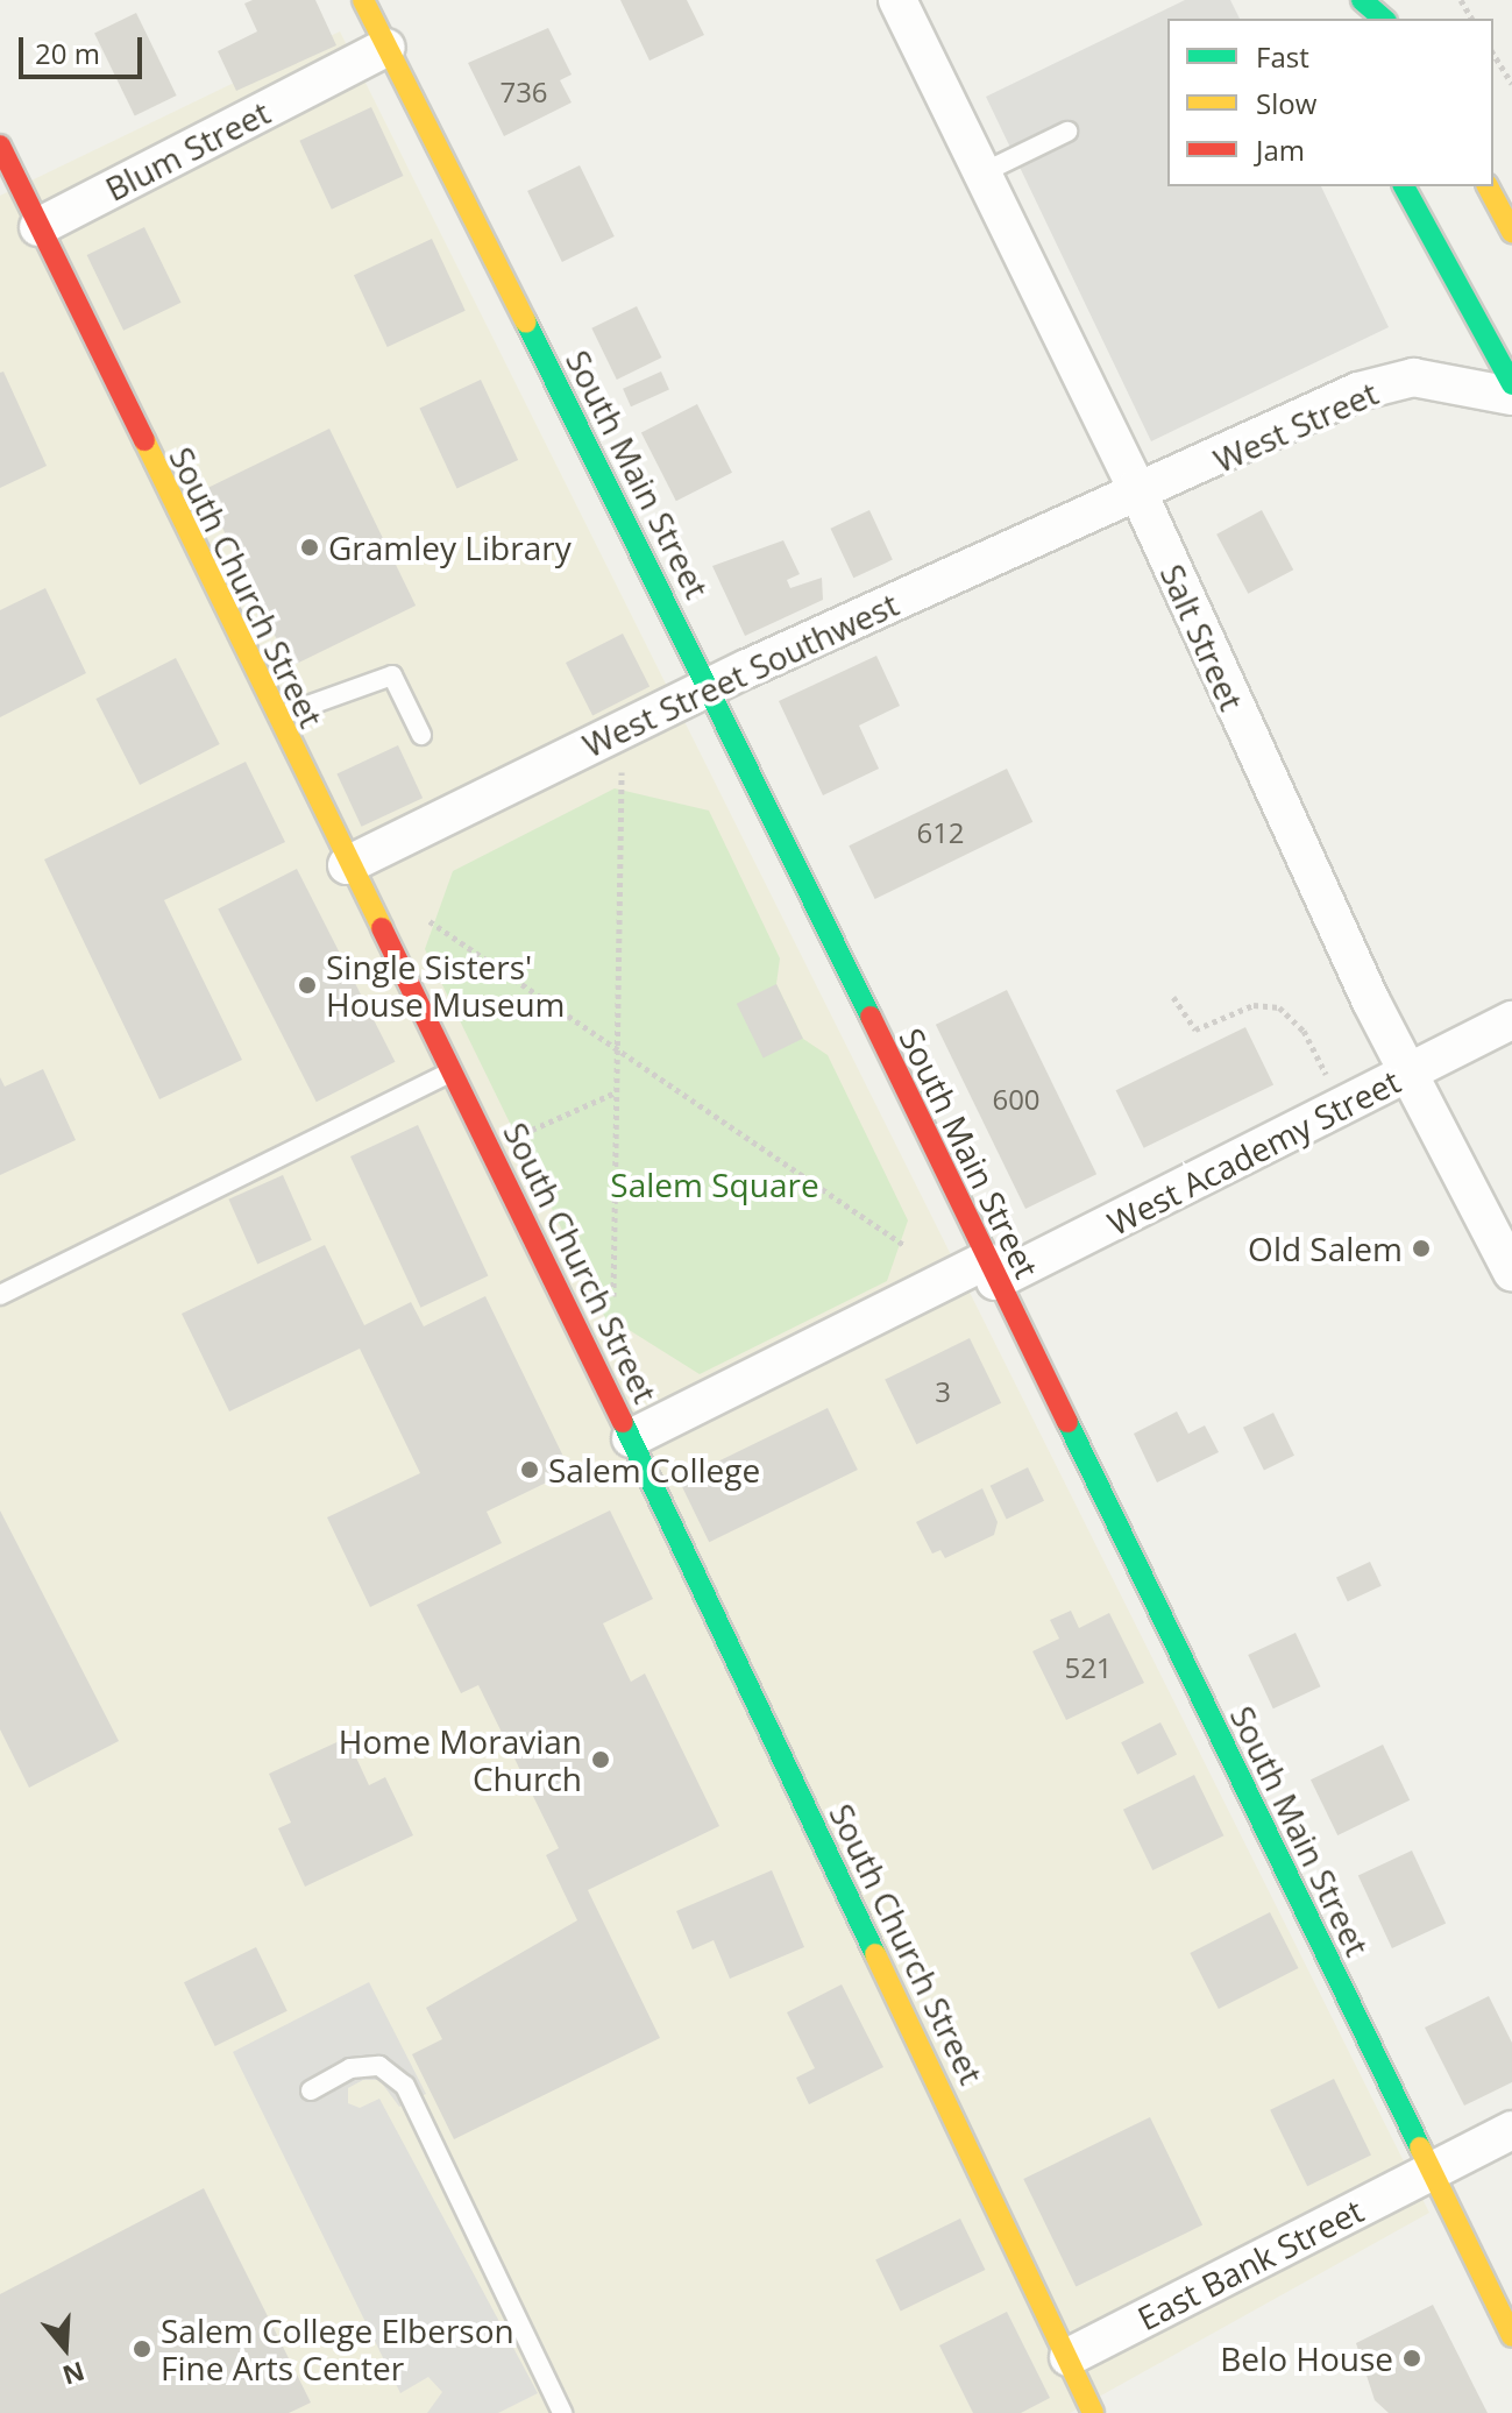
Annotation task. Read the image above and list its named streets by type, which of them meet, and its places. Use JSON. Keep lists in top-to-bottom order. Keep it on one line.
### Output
{"streets":{"street":["Blum Street","West Street","South Main Street","South Church Street","Salt Street","West Street Southwest","West Academy Street","East Bank Street"]},"crossings":[["Blum Street","South Main Street"],["Blum Street","South Church Street"],["West Street","Salt Street"],["West Street","West Street Southwest"],["South Main Street","West Street Southwest"],["South Main Street","West Academy Street"],["South Main Street","East Bank Street"],["South Church Street","West Street Southwest"],["South Church Street","West Academy Street"],["South Church Street","East Bank Street"],["Salt Street","West Street Southwest"],["Salt Street","West Academy Street"]],"parks":["Salem Square"],"places":["Gramley Library","Single Sisters' House Museum","Old Salem","Salem College","Home Moravian Church","Salem College Elberson Fine Arts Center","Belo House"],"house_numbers":["736","612","600","3","521"],"legend":["Fast","Slow","Jam"],"scale_bar":"20 m","north":"bottom"}
